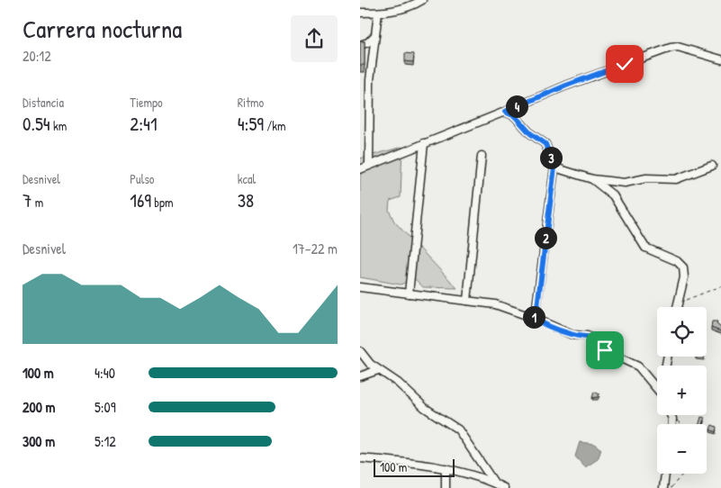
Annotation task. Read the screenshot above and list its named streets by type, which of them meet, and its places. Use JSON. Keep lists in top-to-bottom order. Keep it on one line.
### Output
{"scale_bar":"100 m","page":{"heading":["Carrera nocturna","20:12"],"stats":[["Distancia","0.54 km"],["Tiempo","2:41"],["Ritmo","4:59 /km"],["Desnivel","7 m"],["Pulso","169 bpm"],["kcal","38"]],"pins":["4","3","2","1"],"chart":["Desnivel","17–22 m"],"map_buttons":["+","−"],"list":[{"name":"100 m","note":"4:40"},{"name":"200 m","note":"5:09"},{"name":"300 m","note":"5:12"}],"scale":"100 m"}}
